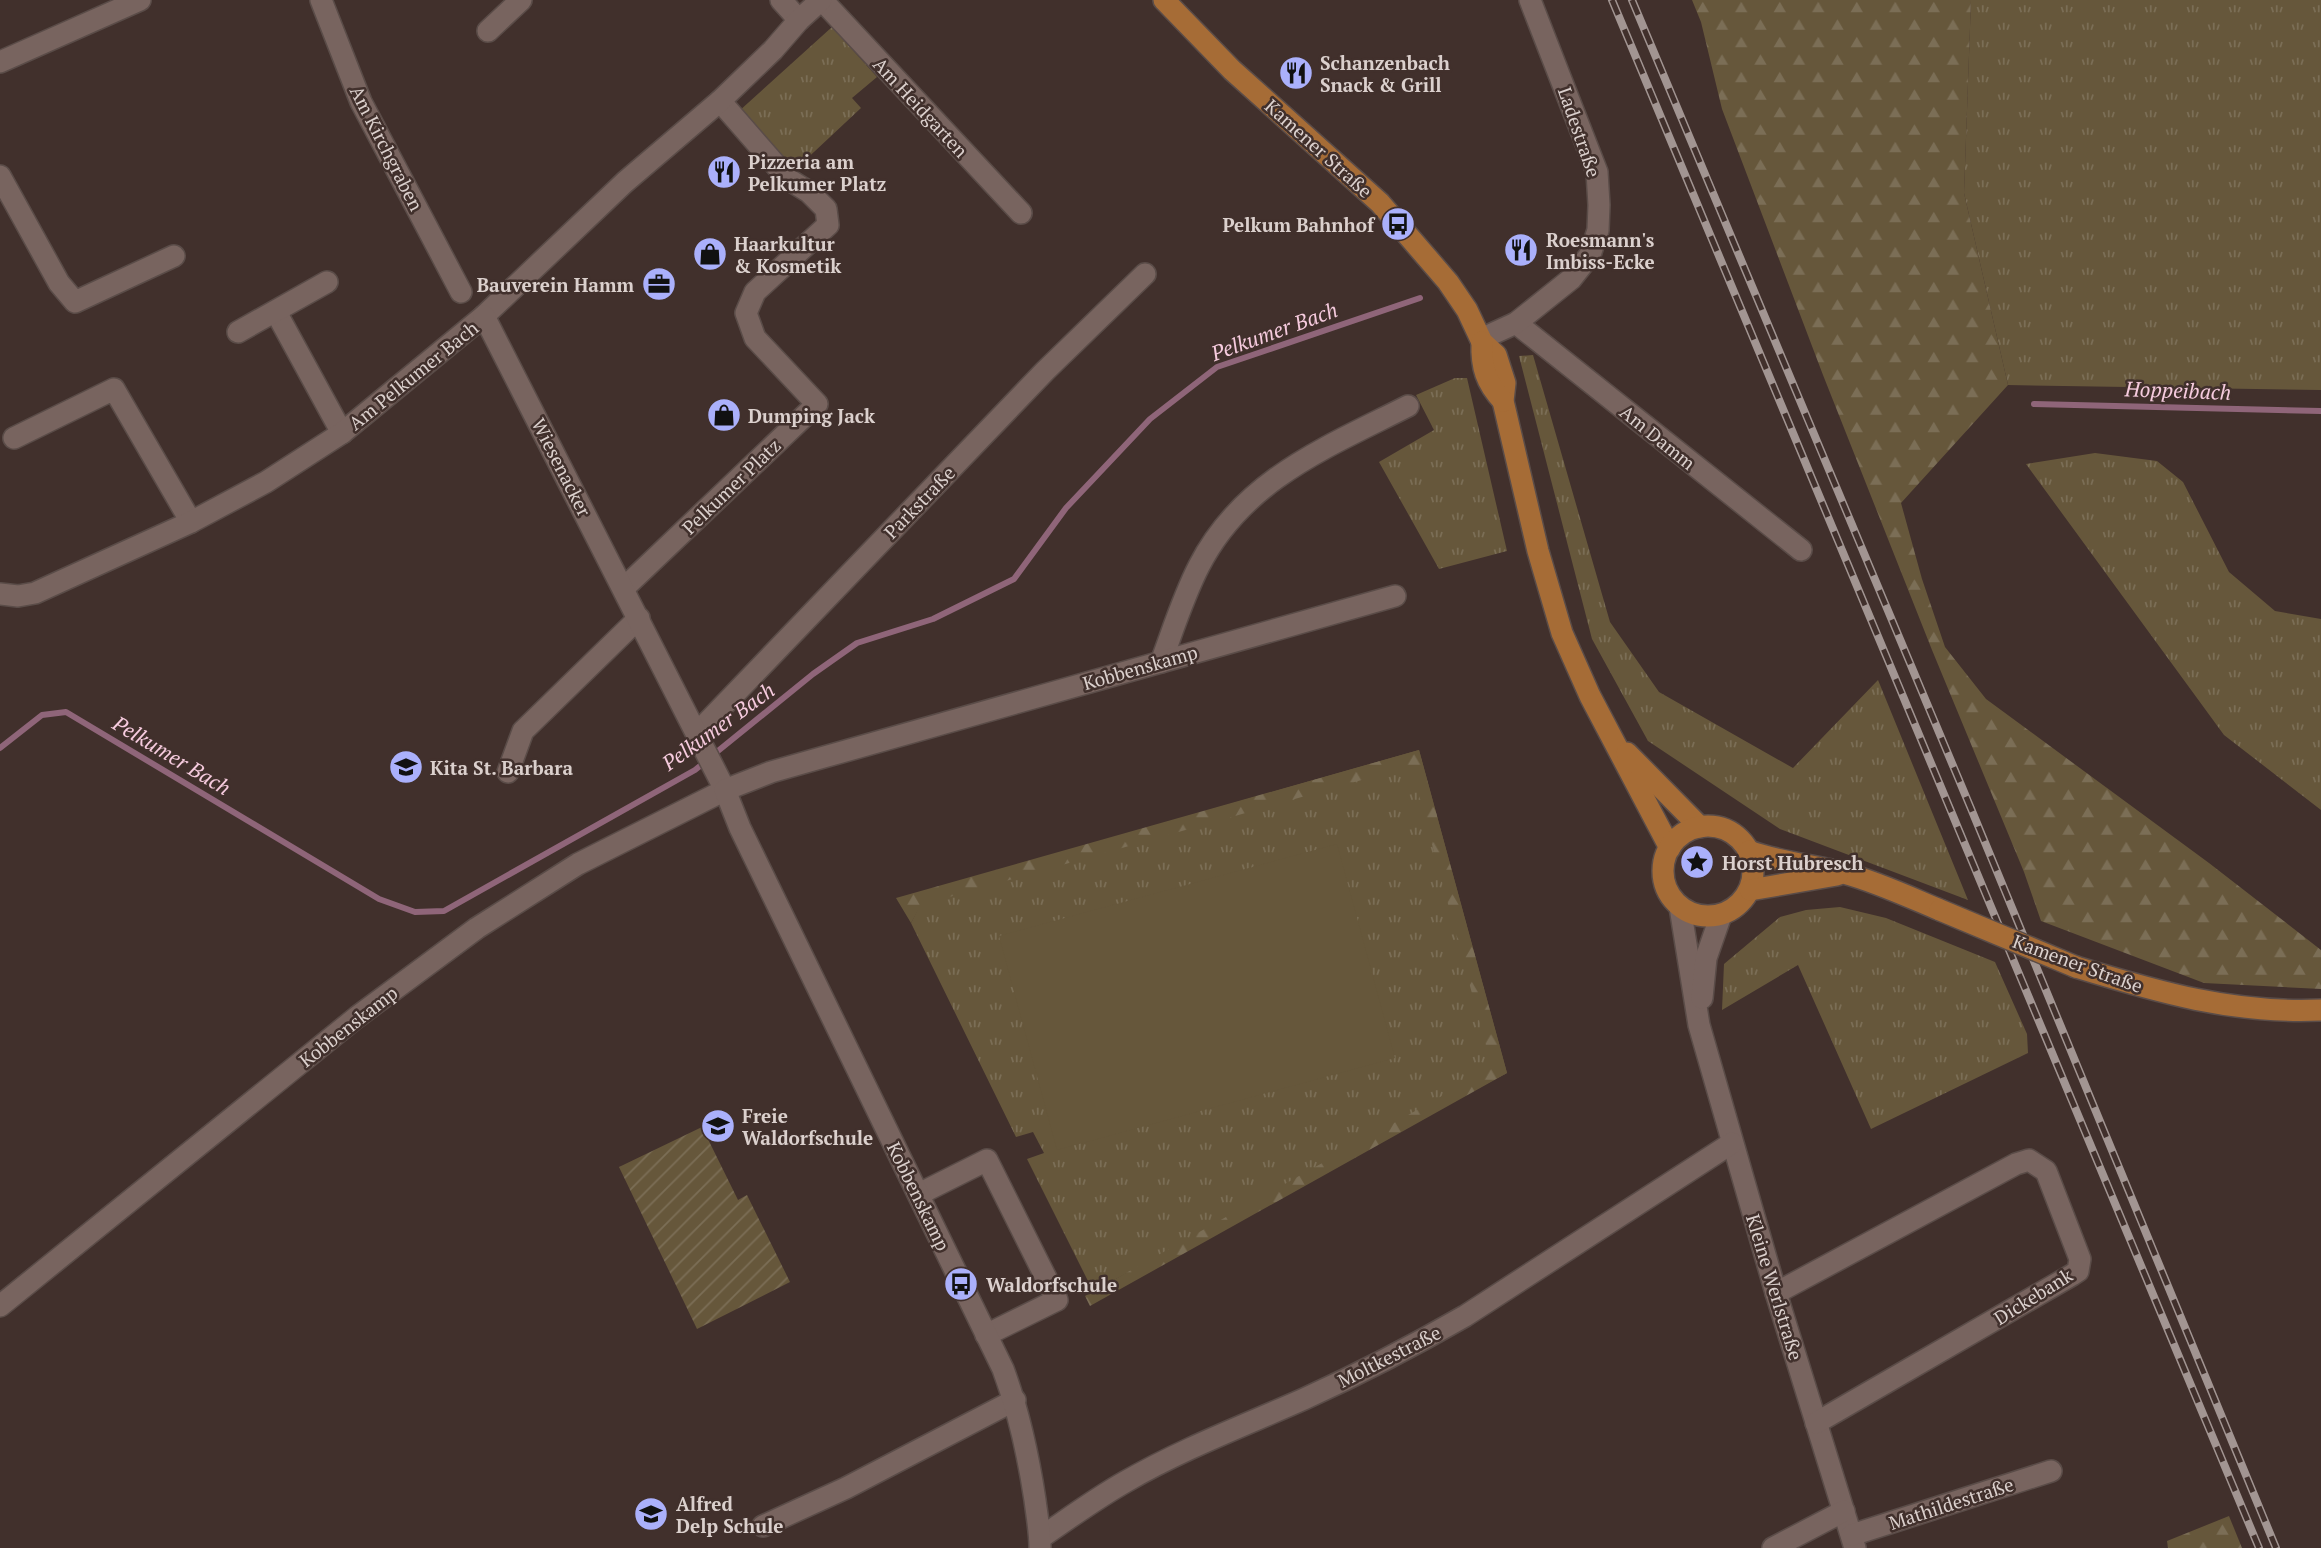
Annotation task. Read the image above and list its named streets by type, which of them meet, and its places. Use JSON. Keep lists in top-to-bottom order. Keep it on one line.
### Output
{"streets":{"main road":["Kamener Straße"],"street":["Am Heidgarten","Ladestraße","Am Kirchgraben","Am Pelkumer Bach","Am Damm","Wiesenacker","Pelkumer Platz","Parkstraße","Kobbenskamp","Kleine Werlstraße","Dickebank","Moltkestraße","Mathildestraße"]},"crossings":[["Am Heidgarten","Am Pelkumer Bach"],["Ladestraße","Kamener Straße"],["Ladestraße","Am Damm"],["Kamener Straße","Kleine Werlstraße"],["Am Pelkumer Bach","Wiesenacker"],["Am Pelkumer Bach","Pelkumer Platz"],["Wiesenacker","Pelkumer Platz"],["Wiesenacker","Parkstraße"],["Wiesenacker","Kobbenskamp"],["Kobbenskamp","Moltkestraße"],["Kleine Werlstraße","Dickebank"],["Kleine Werlstraße","Moltkestraße"],["Kleine Werlstraße","Mathildestraße"]],"water":["Pelkumer Bach","Hoppeibach"],"places":{"restaurant":["Schanzenbach Snack & Grill","Pizzeria am Pelkumer Platz","Roesmann's Imbiss-Ecke"],"bus stop":["Pelkum Bahnhof","Waldorfschule"],"shop":["Haarkultur & Kosmetik","Dumping Jack"],"office":["Bauverein Hamm"],"school or university":["Kita St. Barbara","Freie Waldorfschule","Alfred Delp Schule"],"place":["Horst Hubresch"]}}
